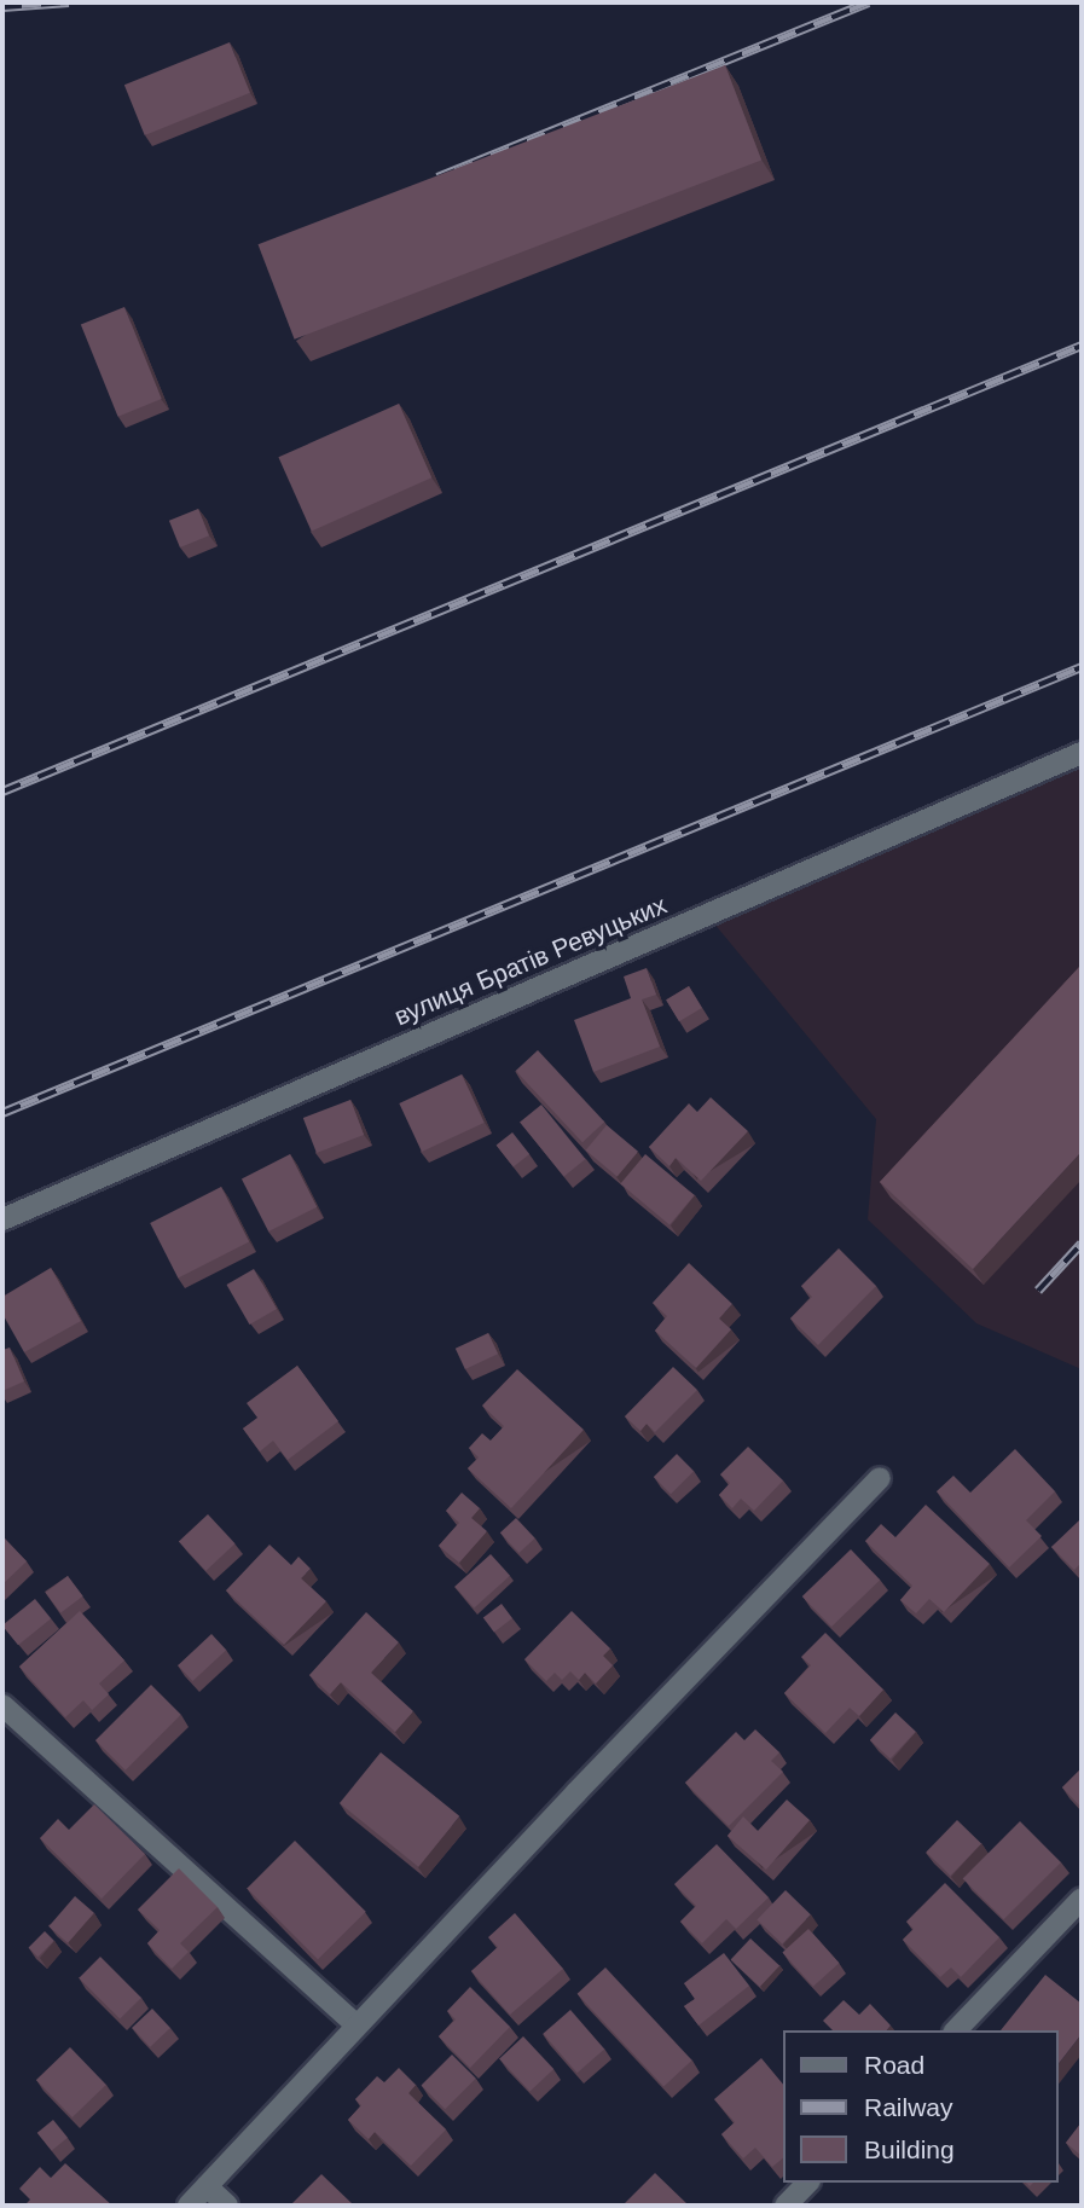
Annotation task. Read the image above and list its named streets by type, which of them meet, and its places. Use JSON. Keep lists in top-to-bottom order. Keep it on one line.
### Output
{"streets":{"street":["вулиця Братів Ревуцьких"]},"legend":["Road","Railway","Building"]}
